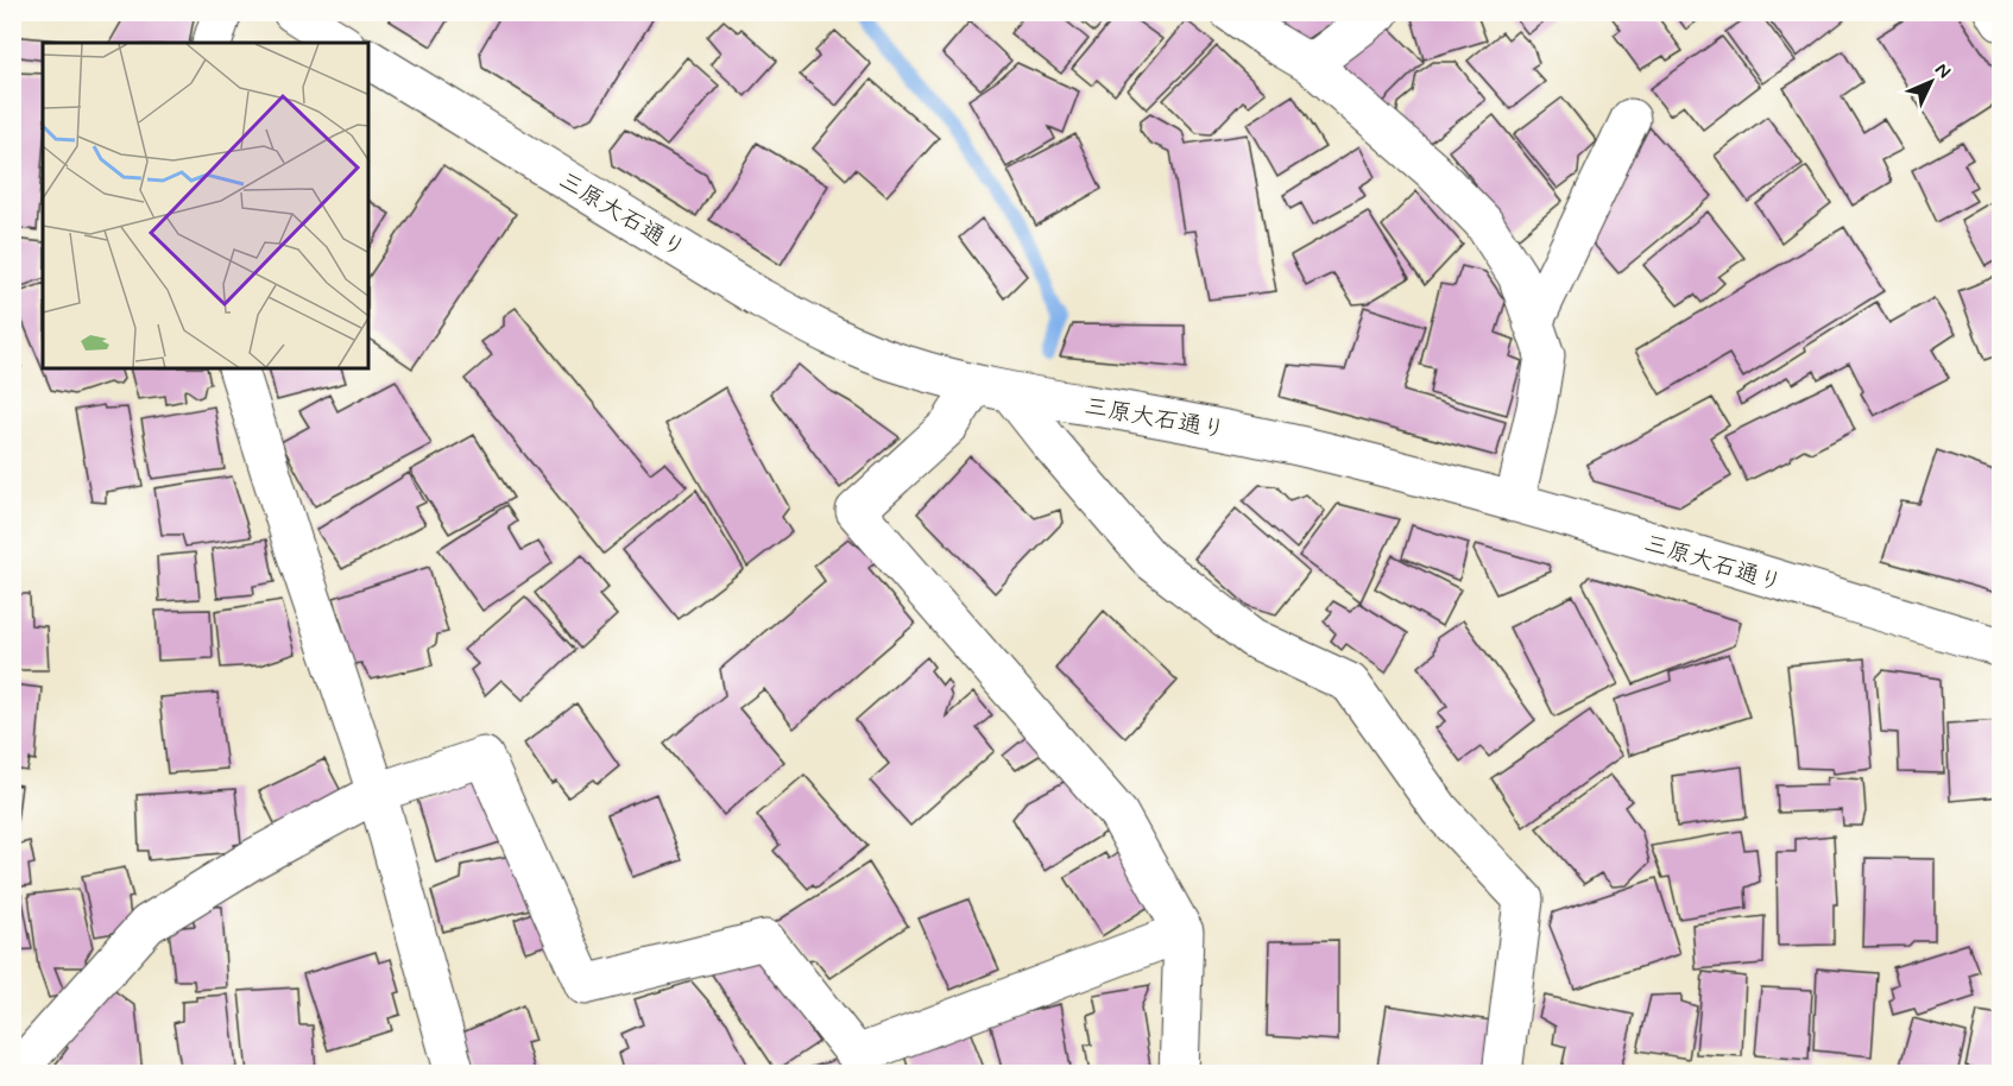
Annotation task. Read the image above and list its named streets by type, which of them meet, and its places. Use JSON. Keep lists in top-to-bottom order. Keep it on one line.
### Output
{"streets":{"street":["三原大石通り"]},"north":"top right"}
